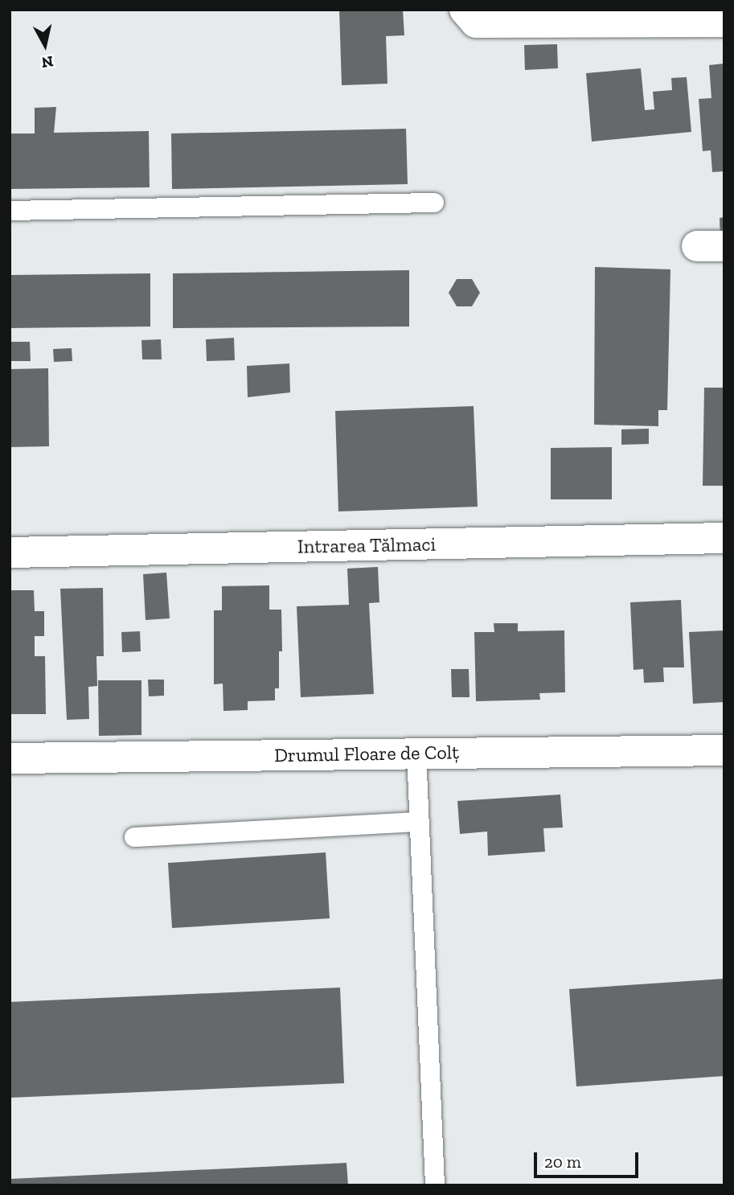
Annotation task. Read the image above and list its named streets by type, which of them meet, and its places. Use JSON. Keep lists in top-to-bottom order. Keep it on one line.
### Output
{"streets":{"street":["Intrarea Tălmaci","Drumul Floare de Colț"]},"scale_bar":"20 m","north":"bottom"}
